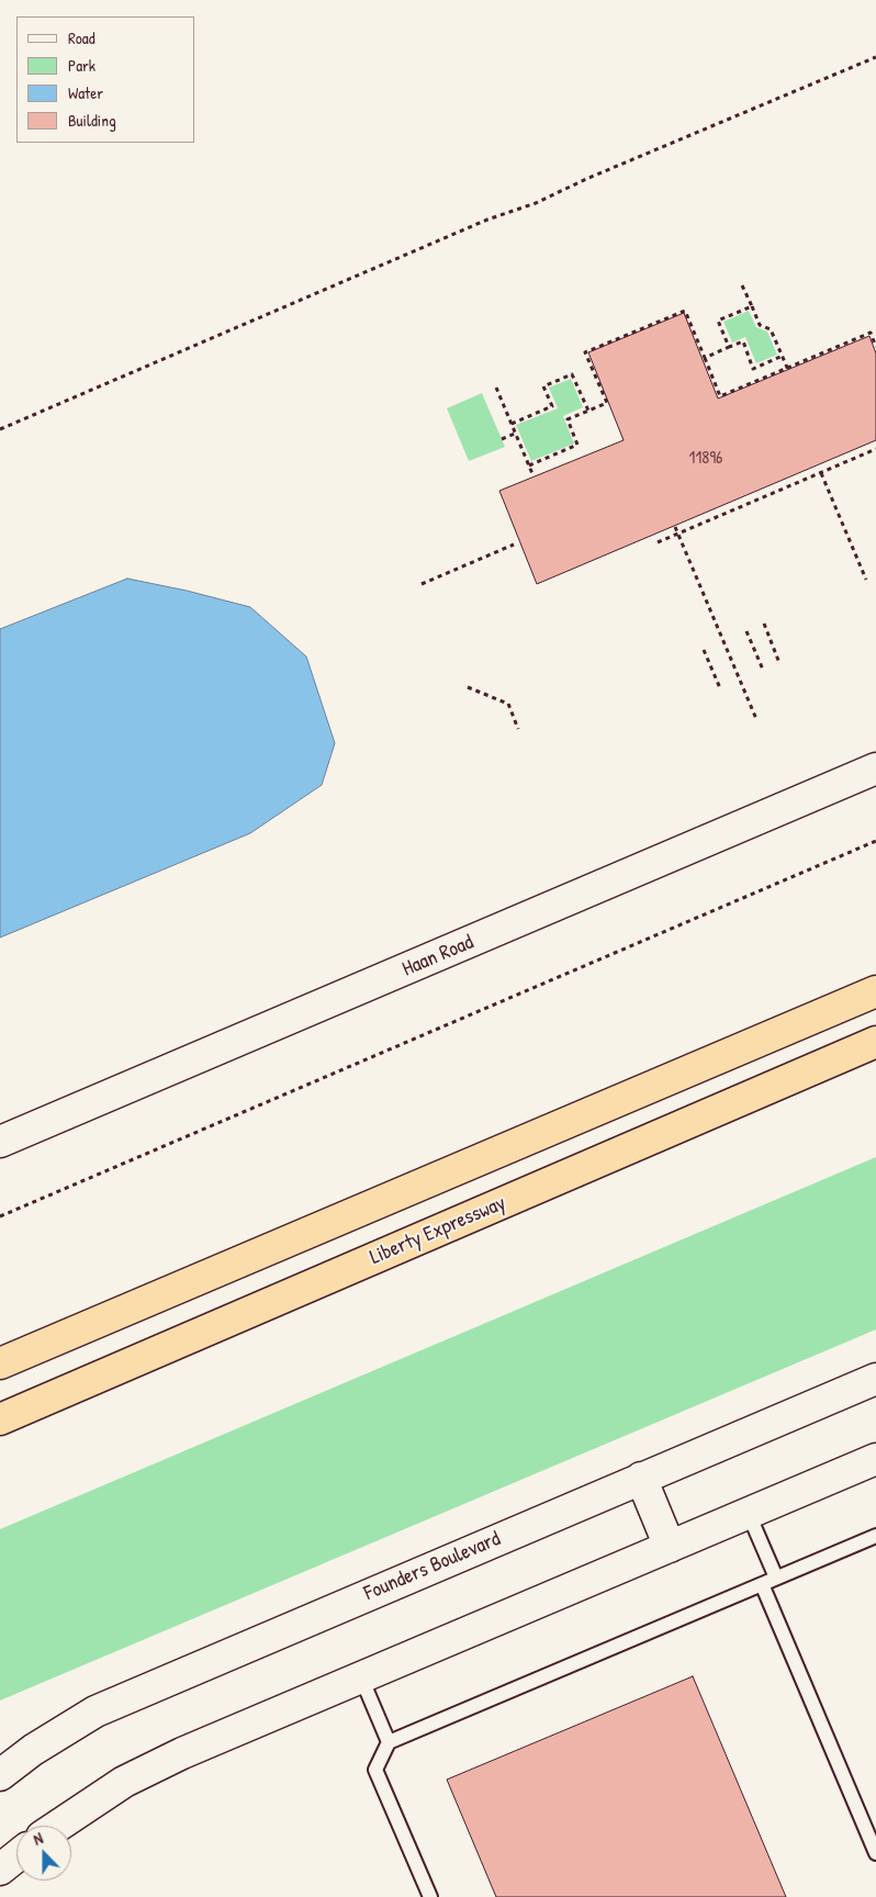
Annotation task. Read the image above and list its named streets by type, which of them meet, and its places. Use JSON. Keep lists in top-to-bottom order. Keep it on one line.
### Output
{"streets":{"highway":["Liberty Expressway"],"street":["Haan Road","Founders Boulevard"]},"house_numbers":["11896"],"legend":["Road","Park","Water","Building"],"north":"top"}
